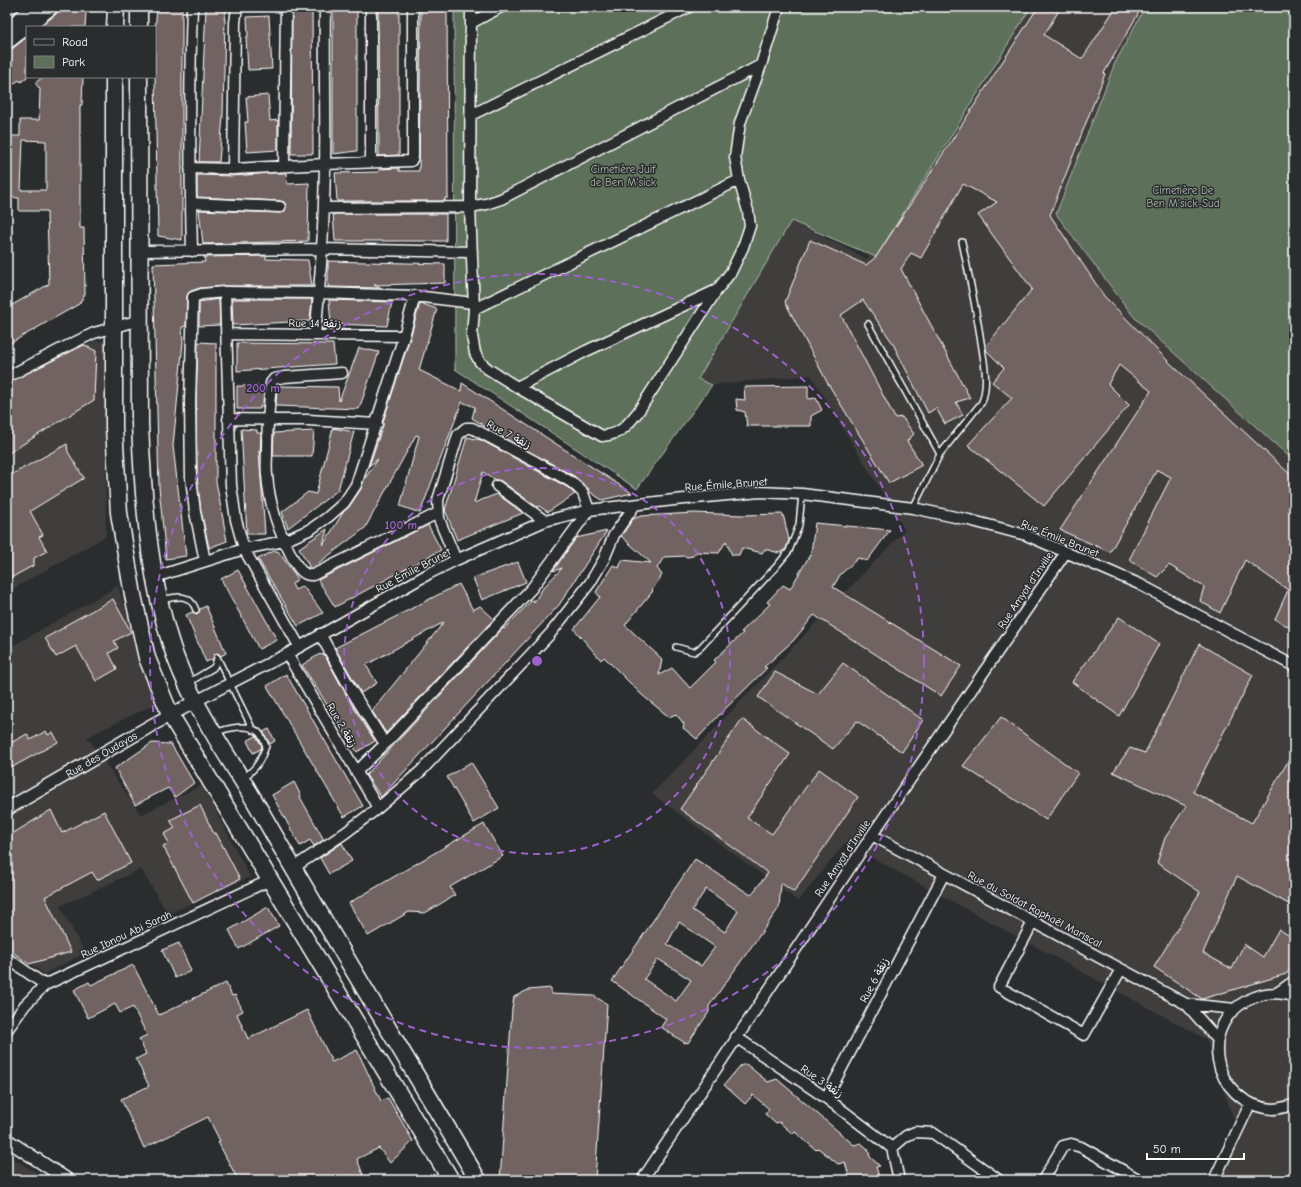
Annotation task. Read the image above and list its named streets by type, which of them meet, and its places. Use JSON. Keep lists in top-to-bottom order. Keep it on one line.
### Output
{"streets":{"street":["Rue 14 زنقة","Rue 7 زنقة","Rue Émile Brunet","Rue Amyot d'Inville","Rue 2 زنقة","Rue des Oudayas","Rue du Soldat Raphaël Mariscal","Rue Ibnou Abi Sarah","Rue 6 زنقة","Rue 3 زنقة"]},"crossings":[["Rue 7 زنقة","Rue Émile Brunet"],["Rue Émile Brunet","Rue Amyot d'Inville"],["Rue Émile Brunet","Rue 2 زنقة"],["Rue Émile Brunet","Rue des Oudayas"],["Rue Amyot d'Inville","Rue du Soldat Raphaël Mariscal"],["Rue Amyot d'Inville","Rue 3 زنقة"],["Rue du Soldat Raphaël Mariscal","Rue 6 زنقة"],["Rue 6 زنقة","Rue 3 زنقة"]],"parks":["Cimetière Juif de Ben M'sick","Cimetière De Ben M'sick-Sud"],"legend":["Road","Park"],"scale_bar":"50 m","rings":["200 m","100 m"]}
